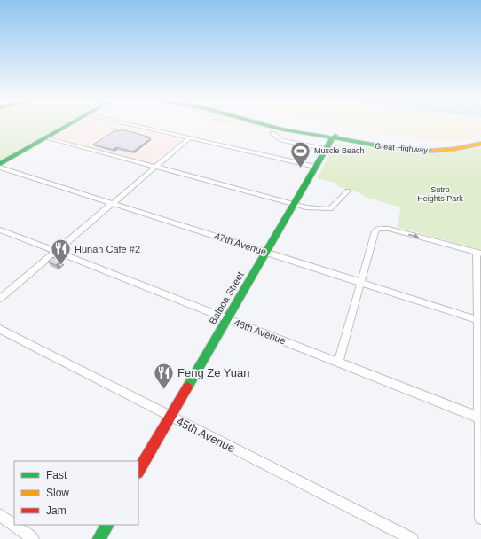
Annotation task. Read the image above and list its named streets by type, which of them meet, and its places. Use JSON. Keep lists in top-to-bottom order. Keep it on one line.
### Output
{"streets":{"main road":["Great Highway","Balboa Street"],"street":["47th Avenue","46th Avenue","45th Avenue"]},"crossings":[["Great Highway","Balboa Street"],["47th Avenue","Balboa Street"],["Balboa Street","46th Avenue"],["Balboa Street","45th Avenue"]],"parks":["Sutro Heights Park"],"places":{"sports":["Muscle Beach"],"restaurant":["Hunan Cafe #2","Feng Ze Yuan"]},"legend":["Fast","Slow","Jam"]}
